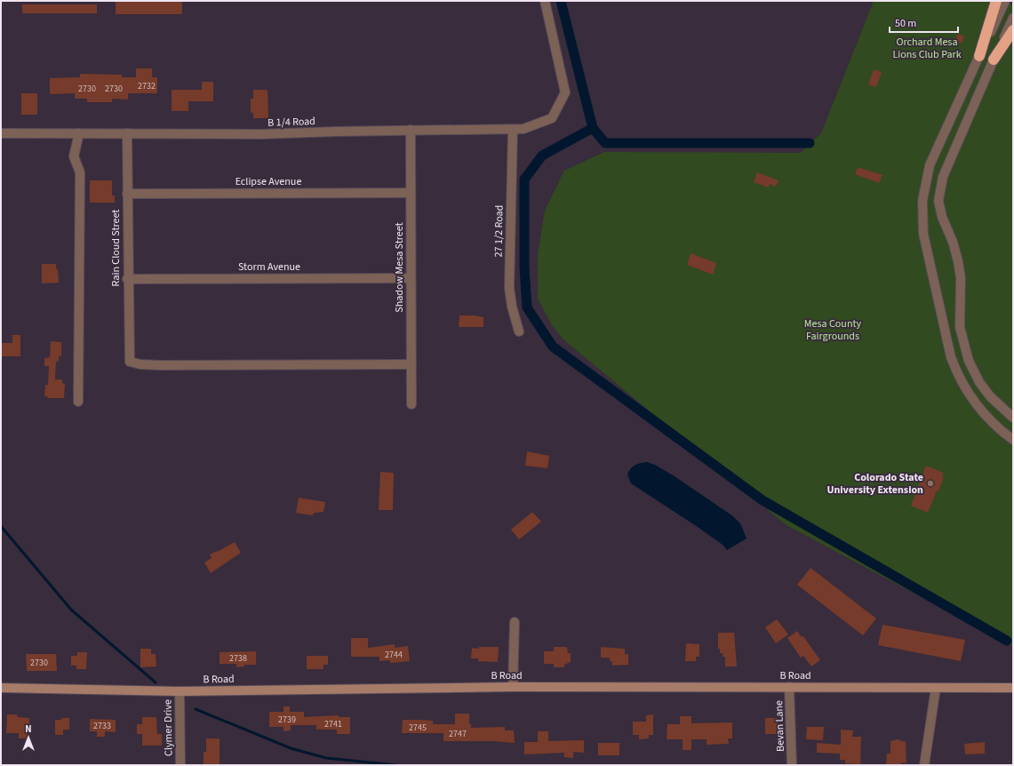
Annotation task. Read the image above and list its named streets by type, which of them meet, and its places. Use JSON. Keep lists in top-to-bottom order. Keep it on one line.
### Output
{"streets":{"street":["B 1/4 Road","Eclipse Avenue","27 1/2 Road","Rain Cloud Street","Storm Avenue","Shadow Mesa Street","B Road","Bevan Lane","Clymer Drive"]},"crossings":[["B 1/4 Road","27 1/2 Road"],["B 1/4 Road","Rain Cloud Street"],["B 1/4 Road","Shadow Mesa Street"],["Eclipse Avenue","Rain Cloud Street"],["Eclipse Avenue","Shadow Mesa Street"],["Rain Cloud Street","Storm Avenue"],["Rain Cloud Street","Shadow Mesa Street"],["Storm Avenue","Shadow Mesa Street"],["B Road","Bevan Lane"],["B Road","Clymer Drive"]],"parks":["Orchard Mesa Lions Club Park","Mesa County Fairgrounds"],"places":["Colorado State University Extension"],"house_numbers":["2732","2730","2730","2744","2738","2730","2739","2741","2733","2745","2747"],"scale_bar":"50 m","north":"top"}
